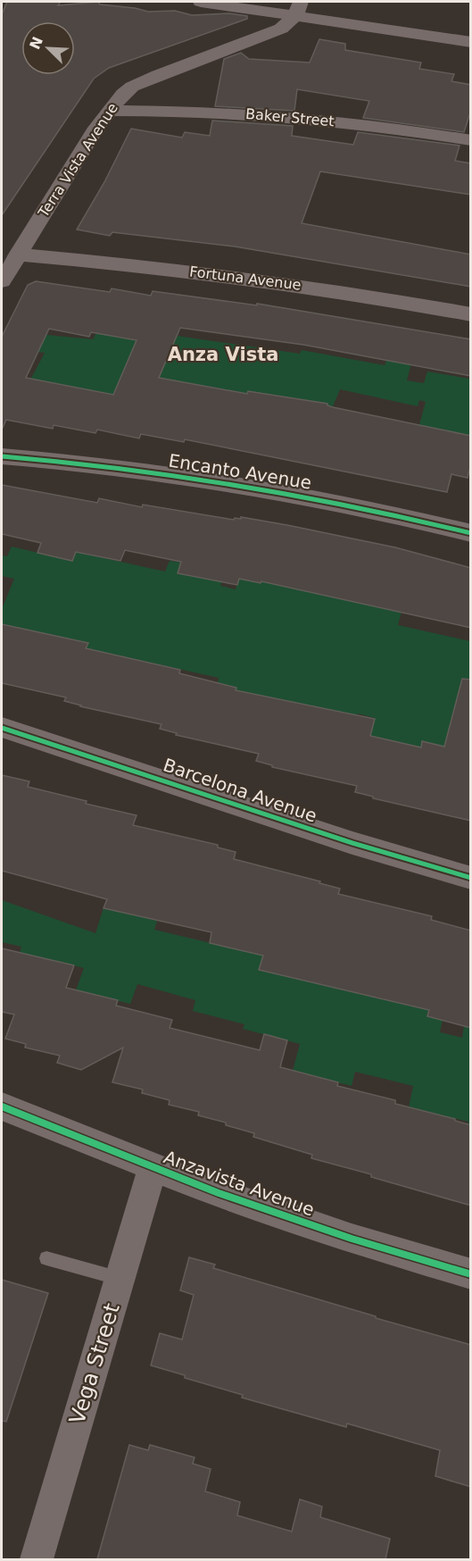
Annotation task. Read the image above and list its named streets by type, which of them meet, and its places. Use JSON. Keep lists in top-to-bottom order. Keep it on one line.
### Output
{"streets":{"street":["Baker Street","Terra Vista Avenue","Fortuna Avenue","Encanto Avenue","Barcelona Avenue","Anzavista Avenue","Vega Street"]},"crossings":[["Baker Street","Terra Vista Avenue"],["Terra Vista Avenue","Fortuna Avenue"],["Anzavista Avenue","Vega Street"]],"districts":["Anza Vista"],"north":"top left"}
